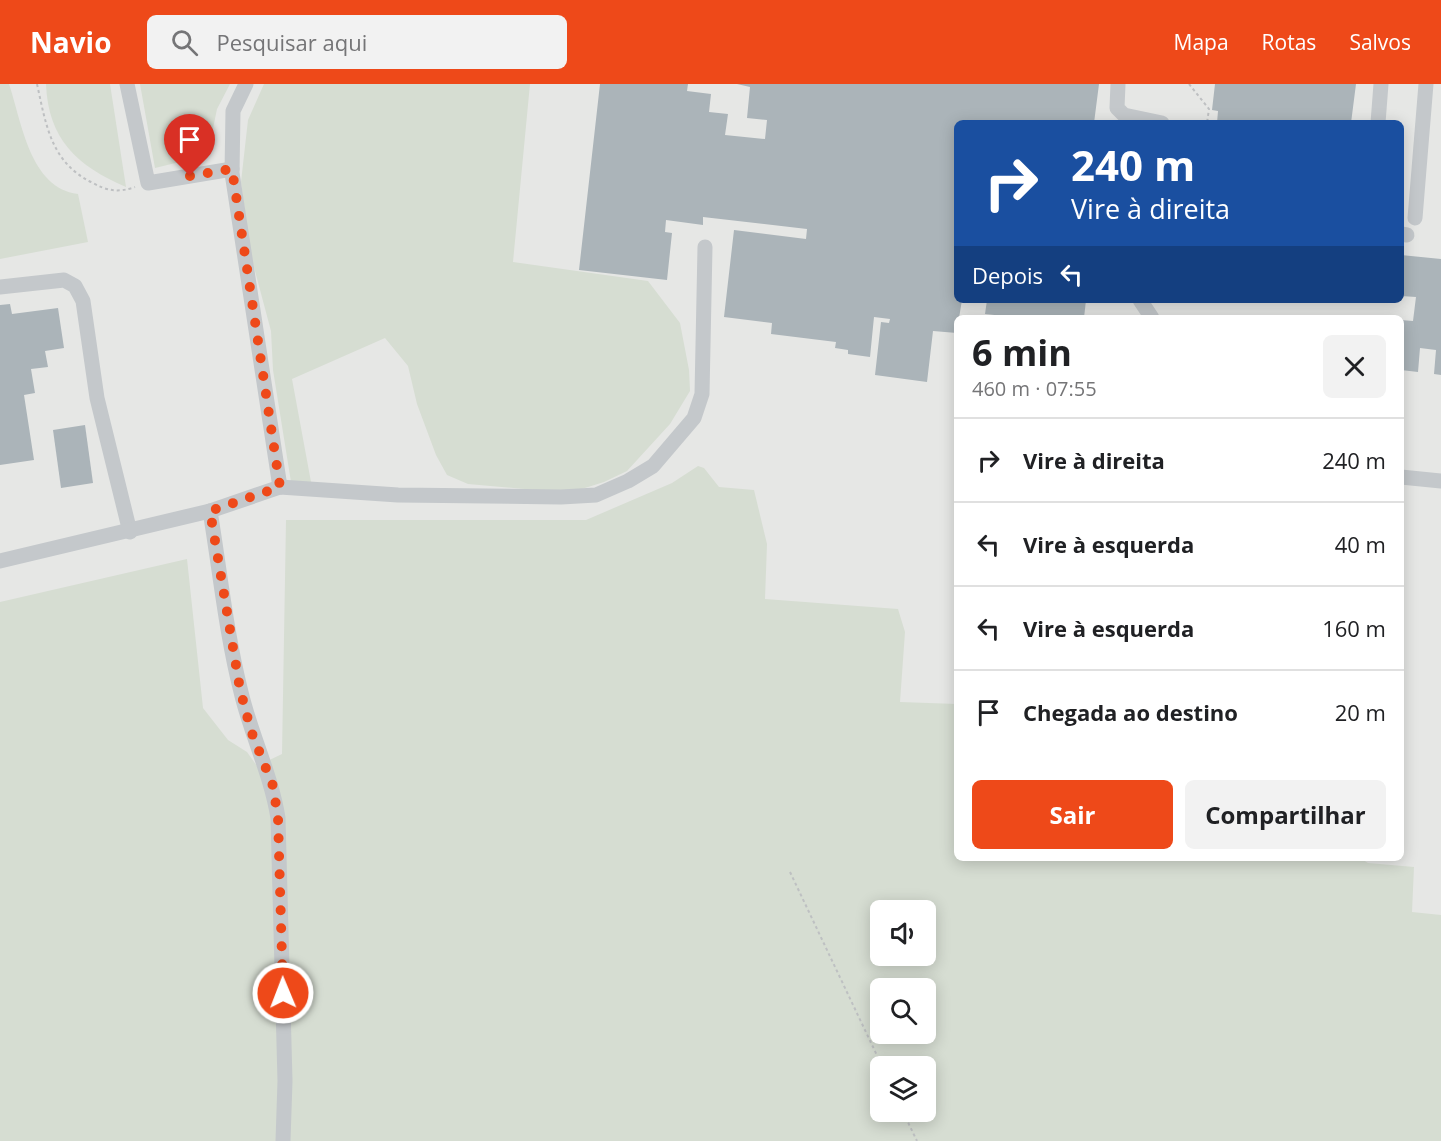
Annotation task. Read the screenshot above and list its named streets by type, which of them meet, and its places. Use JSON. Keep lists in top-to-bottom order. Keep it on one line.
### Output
{"page":{"header":"Navio","search":"Pesquisar aqui","nav":["Mapa","Rotas","Salvos"],"turn":["240 m","Vire à direita"],"then":"Depois","heading":["6 min","460 m · 07:55"],"list":[{"name":"Vire à direita","value":"240 m"},{"name":"Vire à esquerda","value":"40 m"},{"name":"Vire à esquerda","value":"160 m"},{"name":"Chegada ao destino","value":"20 m"}],"buttons":["Sair","Compartilhar"]}}
